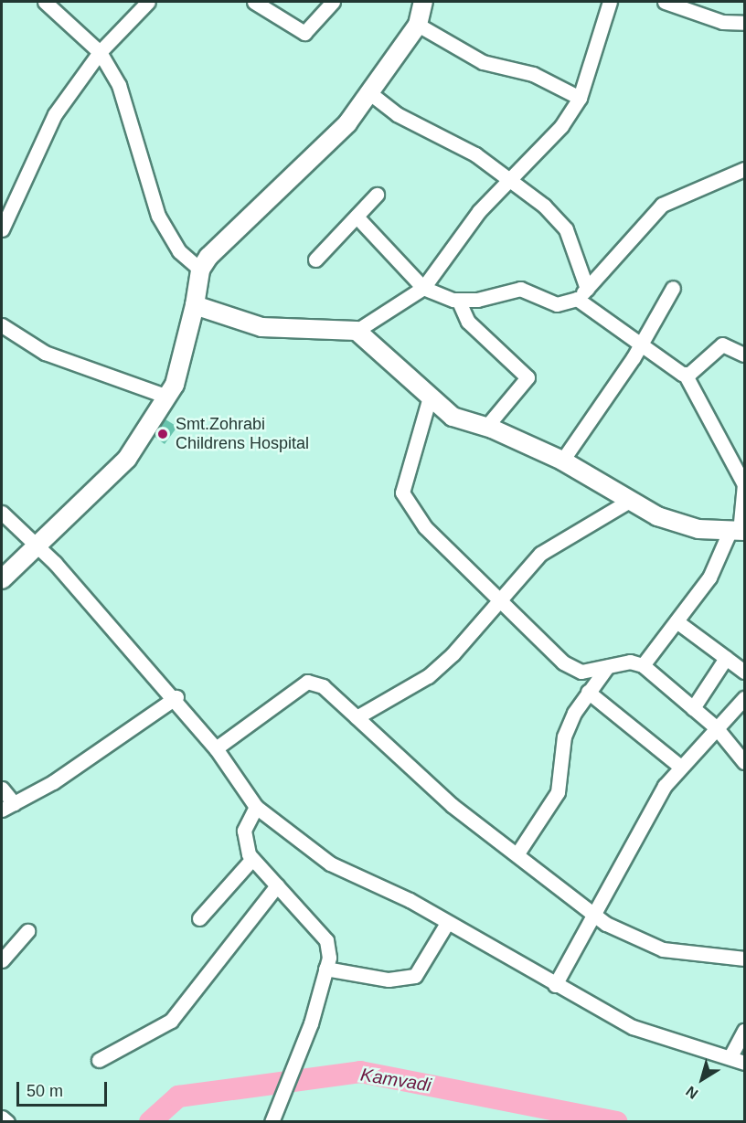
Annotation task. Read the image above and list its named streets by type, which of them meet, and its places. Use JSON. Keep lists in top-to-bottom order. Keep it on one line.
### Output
{"water":["Kamvadi"],"places":["Smt.Zohrabi Childrens Hospital"],"scale_bar":"50 m","north":"bottom left"}
